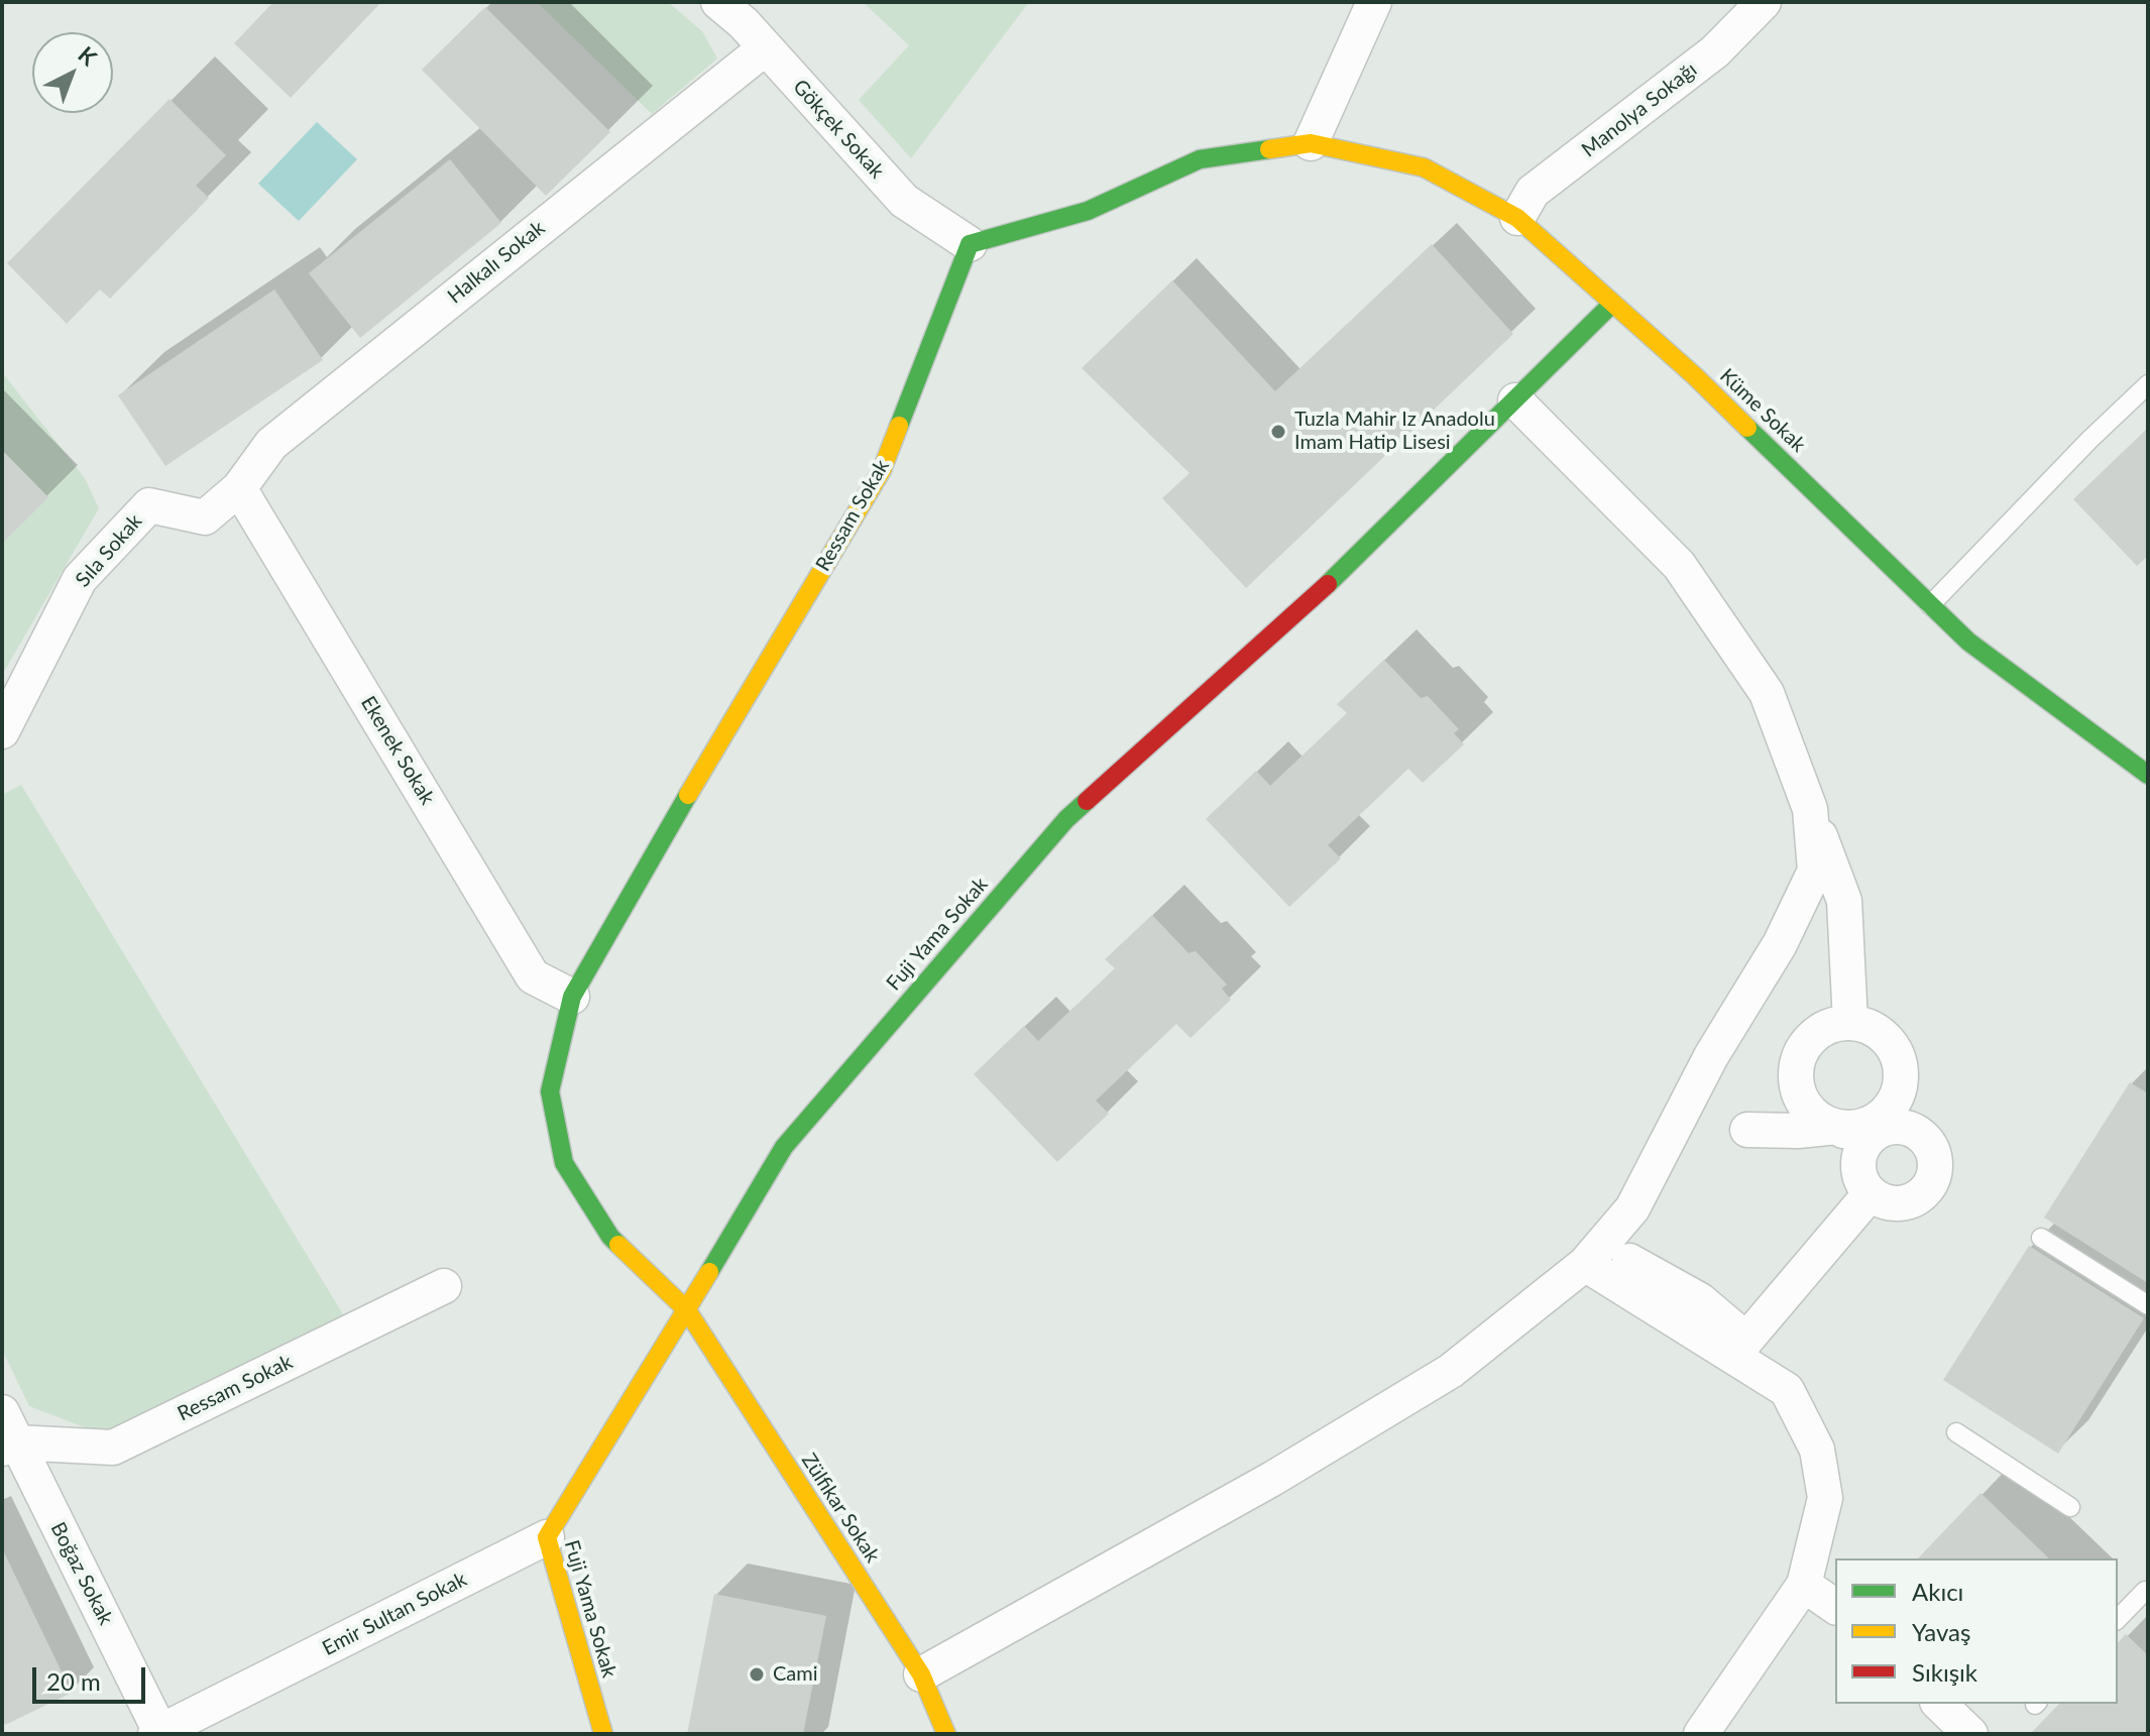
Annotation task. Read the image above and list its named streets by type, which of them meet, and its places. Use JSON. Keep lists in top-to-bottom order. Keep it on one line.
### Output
{"streets":{"street":["Manolya Sokağı","Gökçek Sokak","Halkalı Sokak","Küme Sokak","Ressam Sokak","Sıla Sokak","Ekenek Sokak","Fuji Yama Sokak","Zülfikar Sokak","Boğaz Sokak","Emir Sultan Sokak"]},"crossings":[["Manolya Sokağı","Küme Sokak"],["Gökçek Sokak","Halkalı Sokak"],["Gökçek Sokak","Ressam Sokak"],["Halkalı Sokak","Sıla Sokak"],["Halkalı Sokak","Ekenek Sokak"],["Küme Sokak","Fuji Yama Sokak"],["Ressam Sokak","Ekenek Sokak"],["Ressam Sokak","Fuji Yama Sokak"],["Ressam Sokak","Zülfikar Sokak"],["Ressam Sokak","Boğaz Sokak"],["Sıla Sokak","Ekenek Sokak"],["Fuji Yama Sokak","Zülfikar Sokak"],["Fuji Yama Sokak","Emir Sultan Sokak"],["Boğaz Sokak","Emir Sultan Sokak"]],"places":["Tuzla Mahir Iz Anadolu Imam Hatip Lisesi","Cami"],"legend":["Akıcı","Yavaş","Sıkışık"],"scale_bar":"20 m","north":"top right"}
